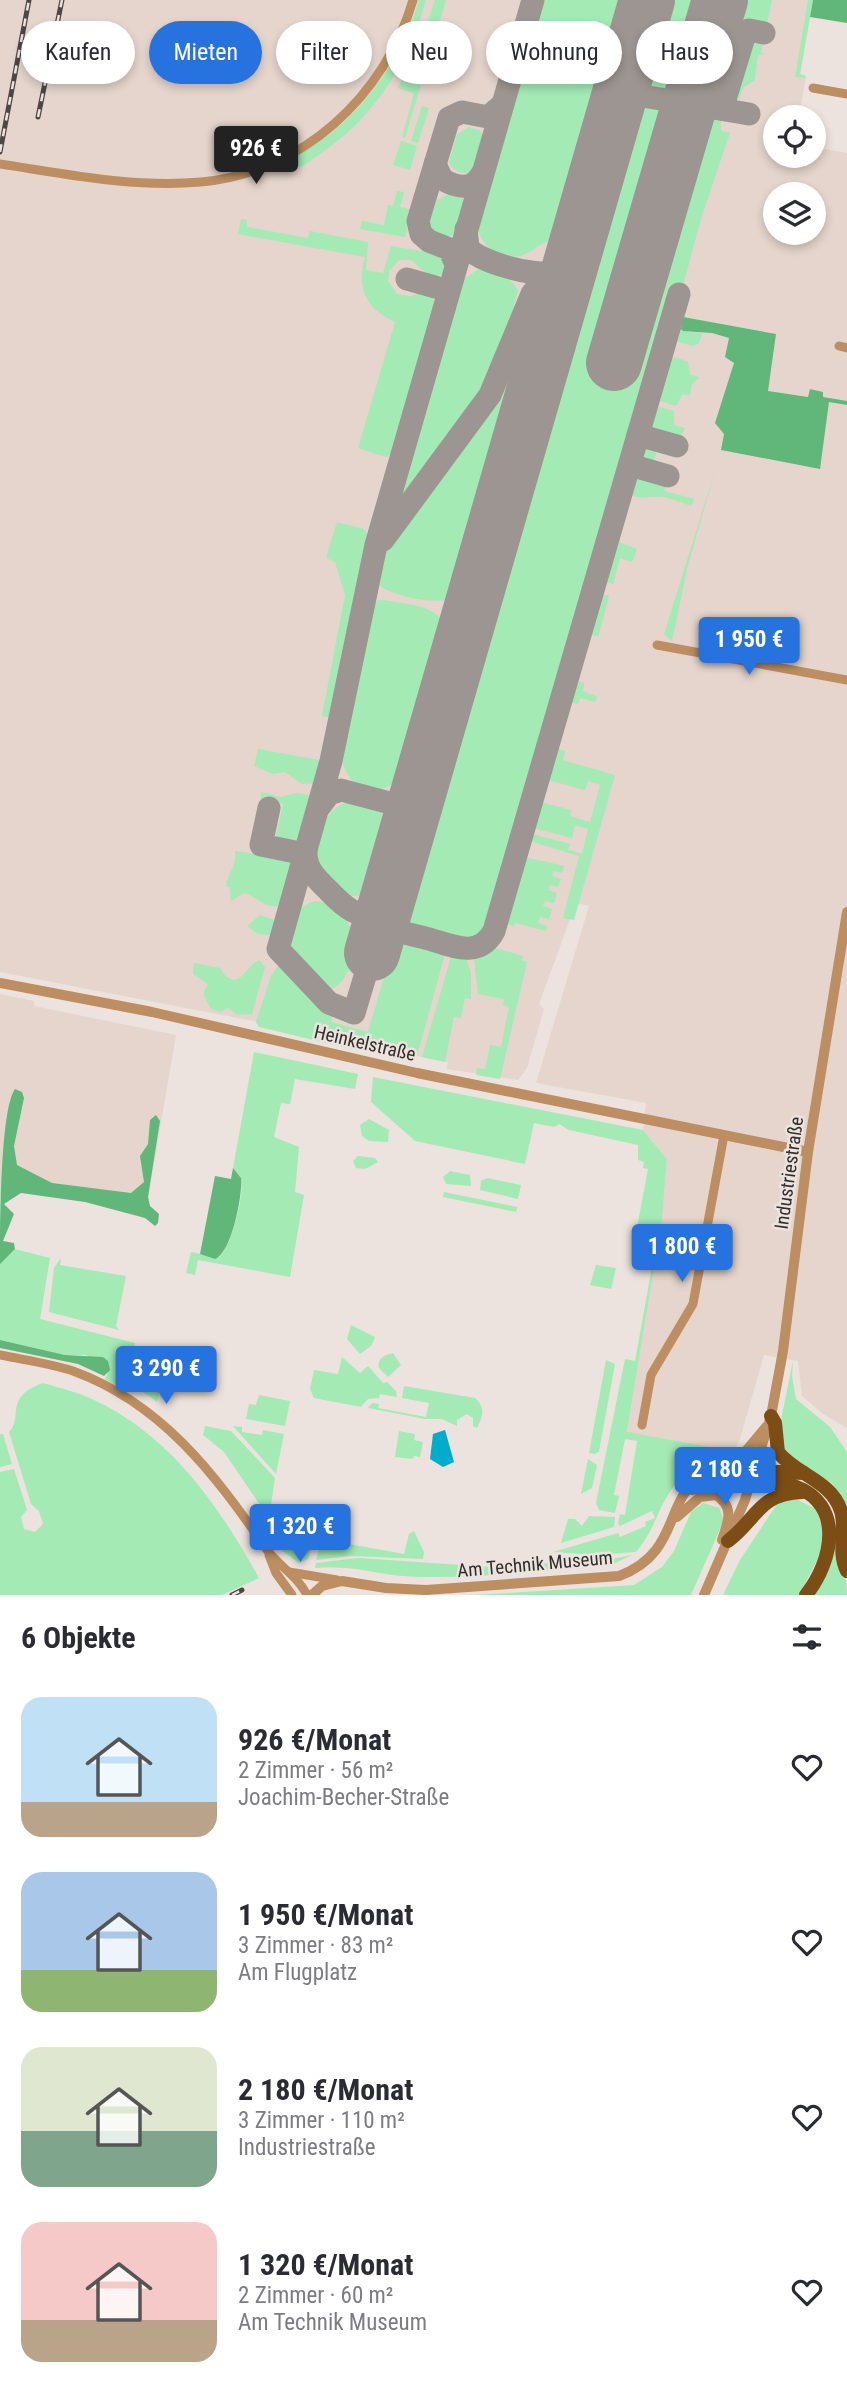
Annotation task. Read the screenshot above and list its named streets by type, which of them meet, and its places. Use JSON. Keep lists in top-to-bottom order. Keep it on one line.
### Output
{"streets":{"street":["Heinkelstraße","Industriestraße","Am Technik Museum"]},"crossings":[["Heinkelstraße","Industriestraße"]],"page":{"chip":["Kaufen","Mieten","Filter","Neu","Wohnung","Haus"],"price":["926 €","1 950 €","1 800 €","3 290 €","2 180 €","1 320 €"],"heading":"6 Objekte","list":[{"name":"926 €/Monat","note":"2 Zimmer · 56 m² · Joachim-Becher-Straße"},{"name":"1 950 €/Monat","note":"3 Zimmer · 83 m² · Am Flugplatz"},{"name":"2 180 €/Monat","note":"3 Zimmer · 110 m² · Industriestraße"},{"name":"1 320 €/Monat","note":"2 Zimmer · 60 m² · Am Technik Museum"}]}}
